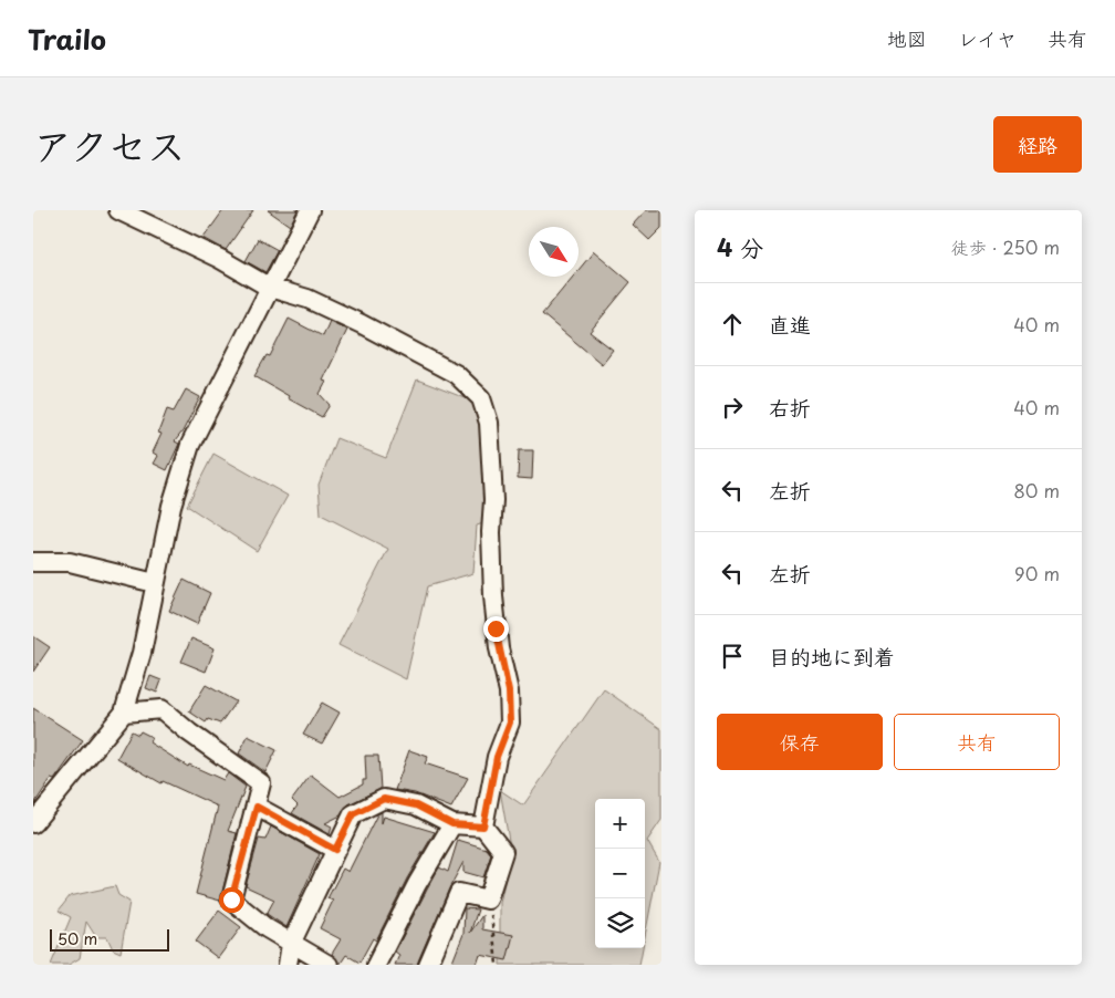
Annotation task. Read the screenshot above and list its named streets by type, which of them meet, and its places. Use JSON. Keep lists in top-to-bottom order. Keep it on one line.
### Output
{"scale_bar":"50 m","north":"bottom right","page":{"header":"Trailo","nav":["地図","レイヤ","共有"],"title":"アクセス","buttons":["経路",["保存","共有"]],"heading":["4 分","徒歩 · 250 m"],"list":[["直進","40 m"],["右折","40 m"],["左折","80 m"],["左折","90 m"],"目的地に到着"],"map_buttons":["+","−"],"scale":"50 m"}}
